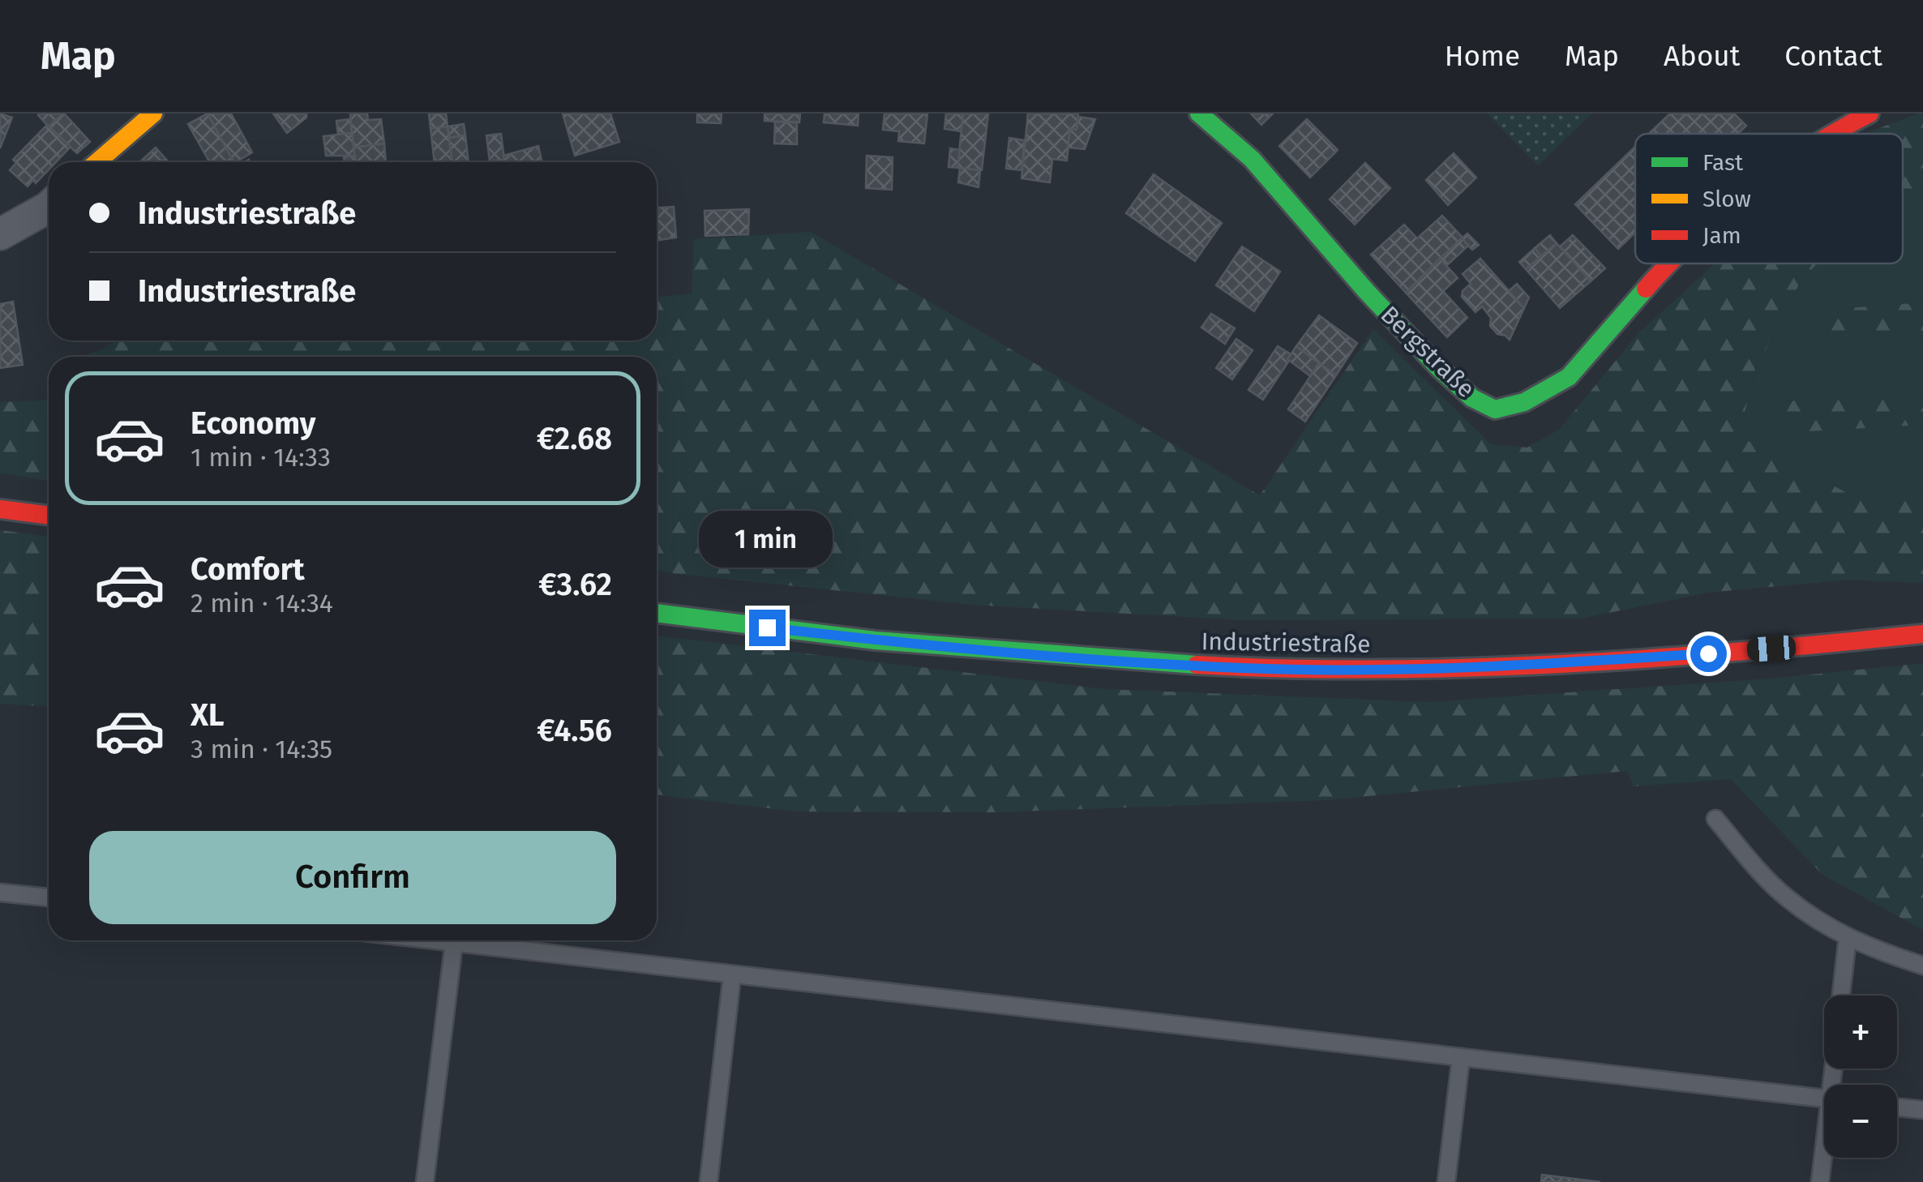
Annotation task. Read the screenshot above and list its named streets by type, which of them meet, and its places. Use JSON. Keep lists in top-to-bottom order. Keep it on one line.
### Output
{"streets":{"main road":["Bergstraße","Industriestraße"]},"legend":["Fast","Slow","Jam"],"page":{"header":"Map","nav":["Home","Map","About","Contact"],"banner":["Industriestraße","Industriestraße"],"list":[{"name":"Economy","note":"1 min · 14:33","value":"€2.68"},{"name":"Comfort","note":"2 min · 14:34","value":"€3.62"},{"name":"XL","note":"3 min · 14:35","value":"€4.56"}],"bubble":"1 min","buttons":"Confirm","map_buttons":["+","−"]}}
